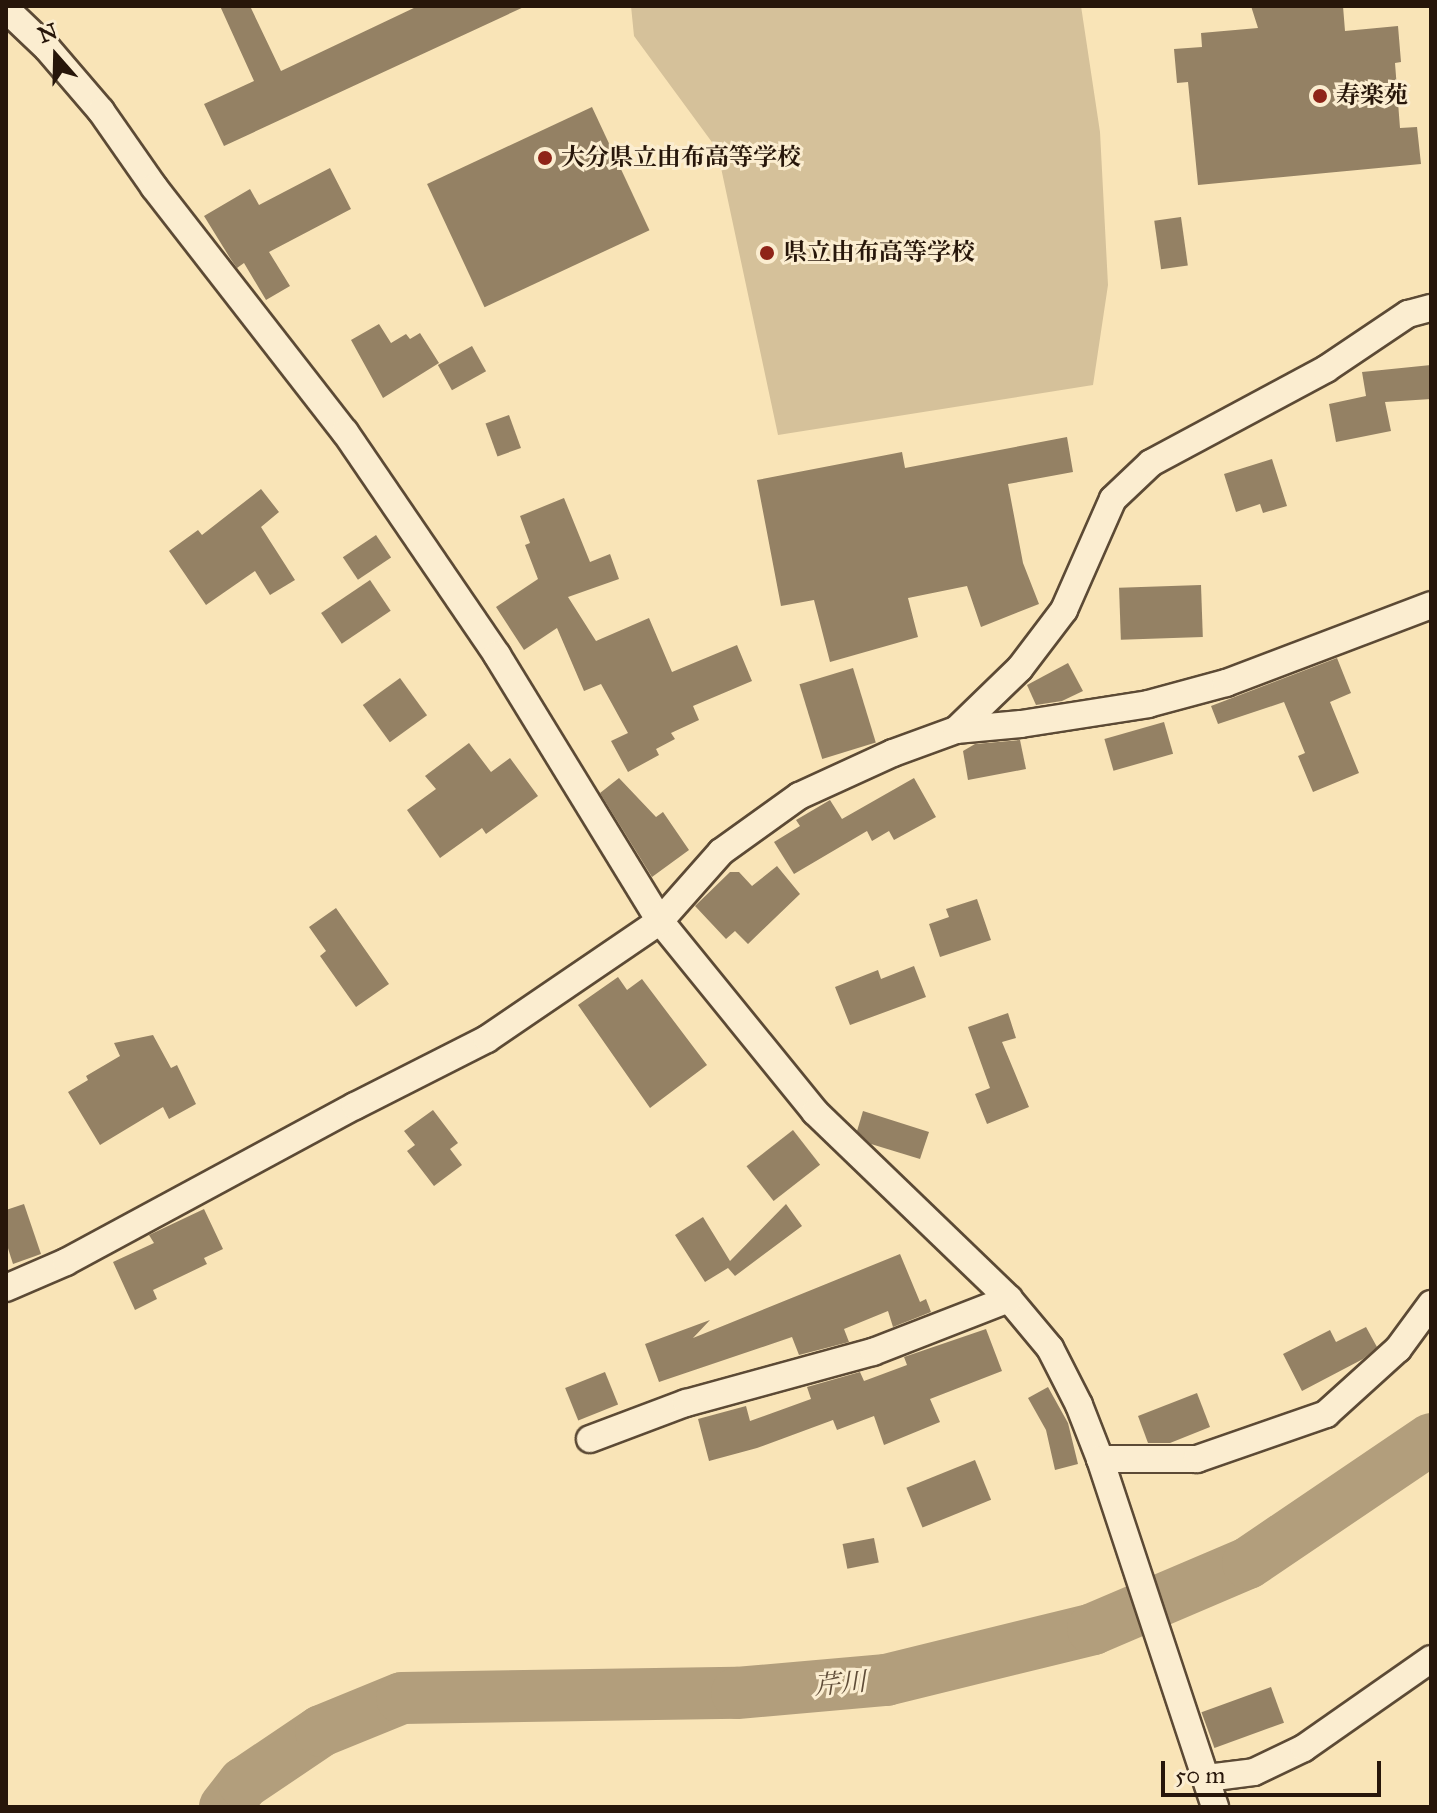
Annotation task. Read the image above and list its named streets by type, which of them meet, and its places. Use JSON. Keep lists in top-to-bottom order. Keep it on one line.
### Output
{"water":["芹川"],"places":["寿楽苑","大分県立由布高等学校","県立由布高等学校"],"scale_bar":"50 m","north":"top"}
